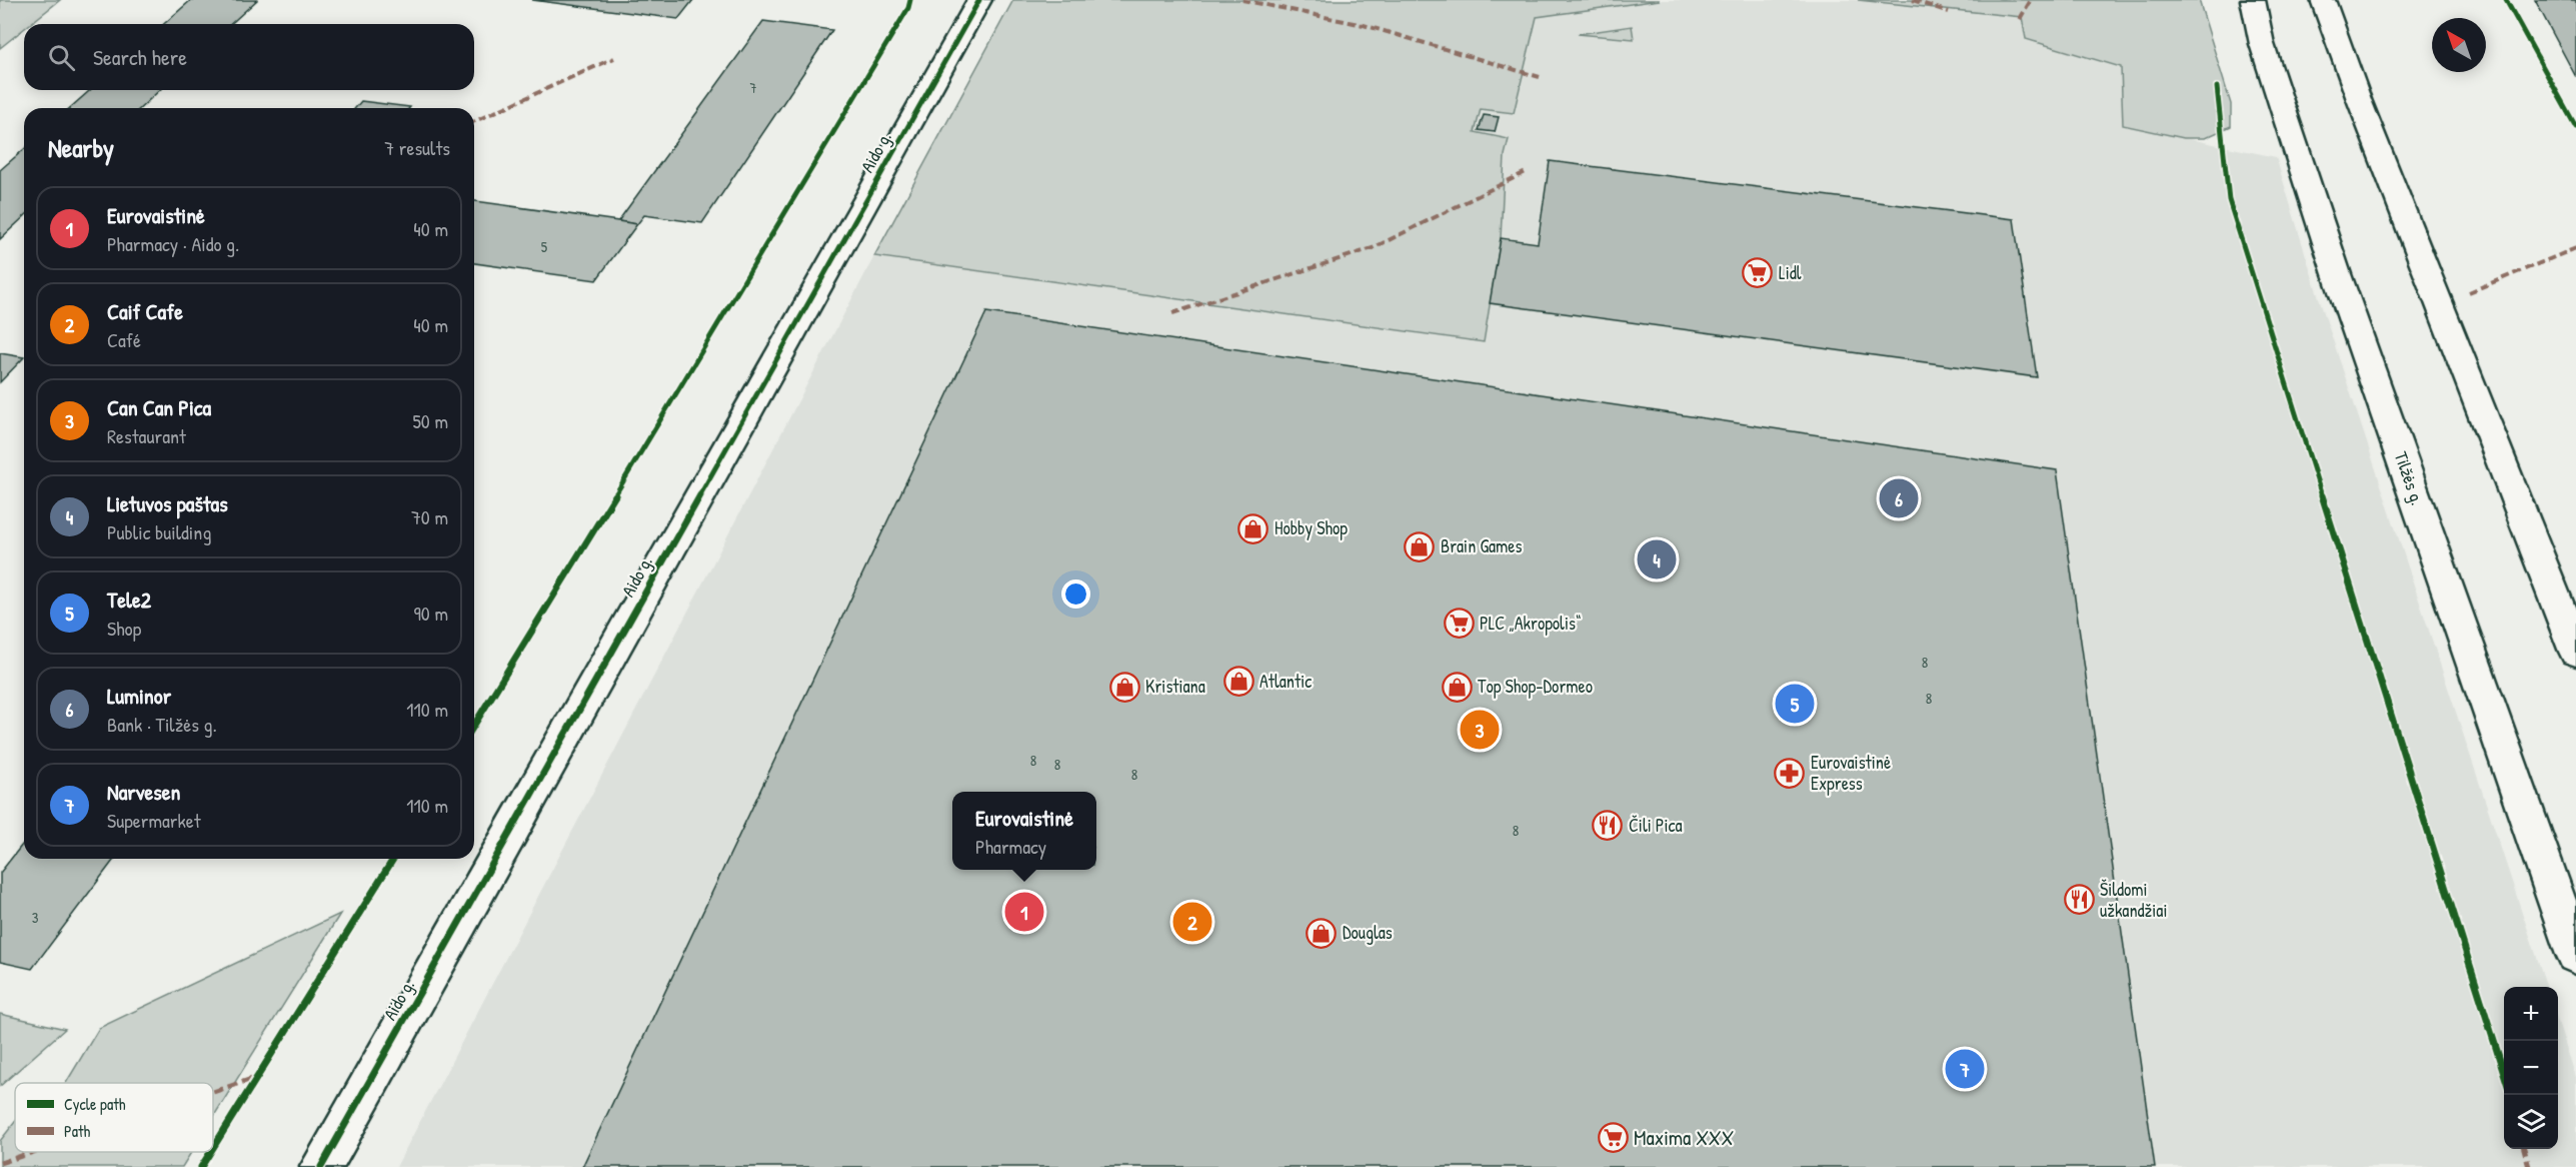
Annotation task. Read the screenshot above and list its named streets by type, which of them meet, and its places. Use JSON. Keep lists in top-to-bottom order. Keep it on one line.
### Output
{"streets":{"main road":["Aido g.","Tilžės g."]},"places":{"supermarket":["Lidl","PLC „Akropolis“","Maxima XXX"],"shop":["Hobby Shop","Brain Games","Atlantic","Kristiana","Top Shop-Dormeo","Douglas"],"pharmacy":["Eurovaistinė Express"],"restaurant":["Čili Pica","Šildomi užkandžiai"]},"house_numbers":["7","5","8","8","8","8","8","8","3"],"legend":["Cycle path","Path"],"north":"top left","page":{"search":"Search here","heading":["Nearby","7 results"],"list":[{"mark":"1","name":"Eurovaistinė","note":"Pharmacy · Aido g.","value":"40 m"},{"mark":"2","name":"Caif Cafe","note":"Café","value":"40 m"},{"mark":"3","name":"Can Can Pica","note":"Restaurant","value":"50 m"},{"mark":"4","name":"Lietuvos paštas","note":"Public building","value":"70 m"},{"mark":"5","name":"Tele2","note":"Shop","value":"90 m"},{"mark":"6","name":"Luminor","note":"Bank · Tilžės g.","value":"110 m"},{"mark":"7","name":"Narvesen","note":"Supermarket","value":"110 m"}],"pins":["6","4","5","3","1","2","7"],"popup":["Eurovaistinė","Pharmacy"],"map_buttons":["+","−"]}}
